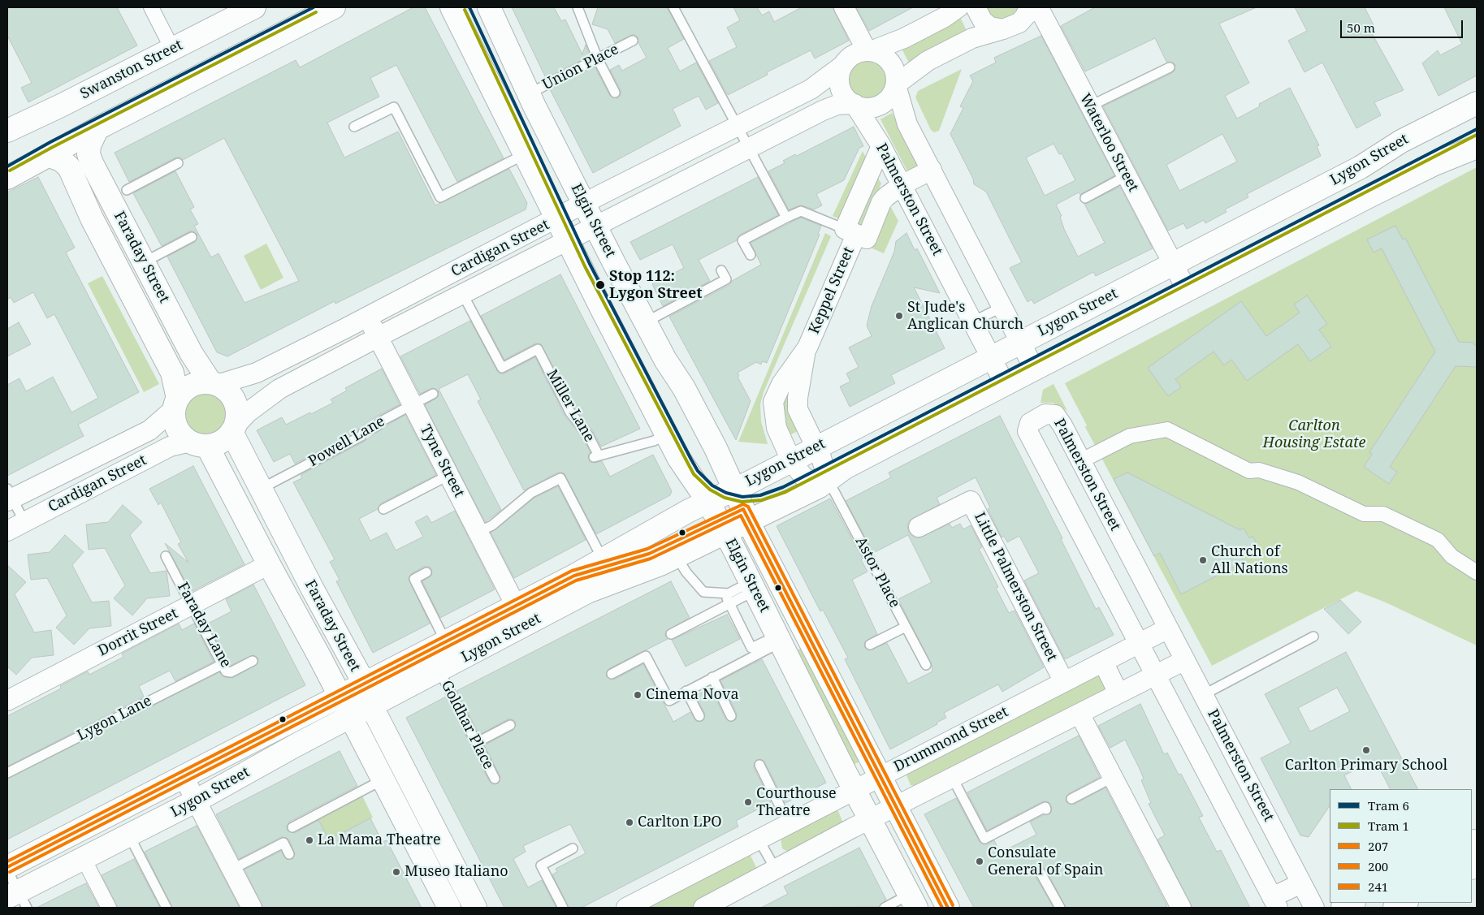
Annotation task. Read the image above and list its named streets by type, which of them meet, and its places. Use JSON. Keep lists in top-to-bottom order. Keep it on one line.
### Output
{"streets":{"street":["Swanston Street","Waterloo Street","Lygon Street","Palmerston Street","Elgin Street","Cardigan Street","Faraday Street","Keppel Street","Tyne Street","Little Palmerston Street","Dorrit Street","Drummond Street"],"lane":["Union Place","Miller Lane","Powell Lane","Astor Place","Faraday Lane","Lygon Lane","Goldhar Place"]},"crossings":[["Union Place","Elgin Street"],["Waterloo Street","Lygon Street"],["Lygon Street","Palmerston Street"],["Lygon Street","Elgin Street"],["Lygon Street","Faraday Street"],["Lygon Street","Keppel Street"],["Lygon Street","Tyne Street"],["Lygon Street","Astor Place"],["Lygon Street","Goldhar Place"],["Palmerston Street","Cardigan Street"],["Palmerston Street","Keppel Street"],["Palmerston Street","Drummond Street"],["Elgin Street","Cardigan Street"],["Elgin Street","Miller Lane"],["Elgin Street","Drummond Street"],["Cardigan Street","Faraday Street"],["Cardigan Street","Miller Lane"],["Cardigan Street","Tyne Street"],["Faraday Street","Powell Lane"],["Faraday Street","Dorrit Street"],["Keppel Street","Astor Place"],["Powell Lane","Tyne Street"],["Little Palmerston Street","Drummond Street"],["Faraday Lane","Dorrit Street"],["Faraday Lane","Lygon Lane"]],"parks":["Carlton Housing Estate"],"places":["Stop 112: Lygon Street","St Jude's Anglican Church","Church of All Nations","Cinema Nova","Carlton Primary School","Courthouse Theatre","Carlton LPO","La Mama Theatre","Consulate General of Spain","Museo Italiano"],"lines":["tram line 6","tram line 1","transit line 241","transit line 207","transit line 200"],"legend":["Tram 6","Tram 1","207","200","241"],"scale_bar":"50 m"}
